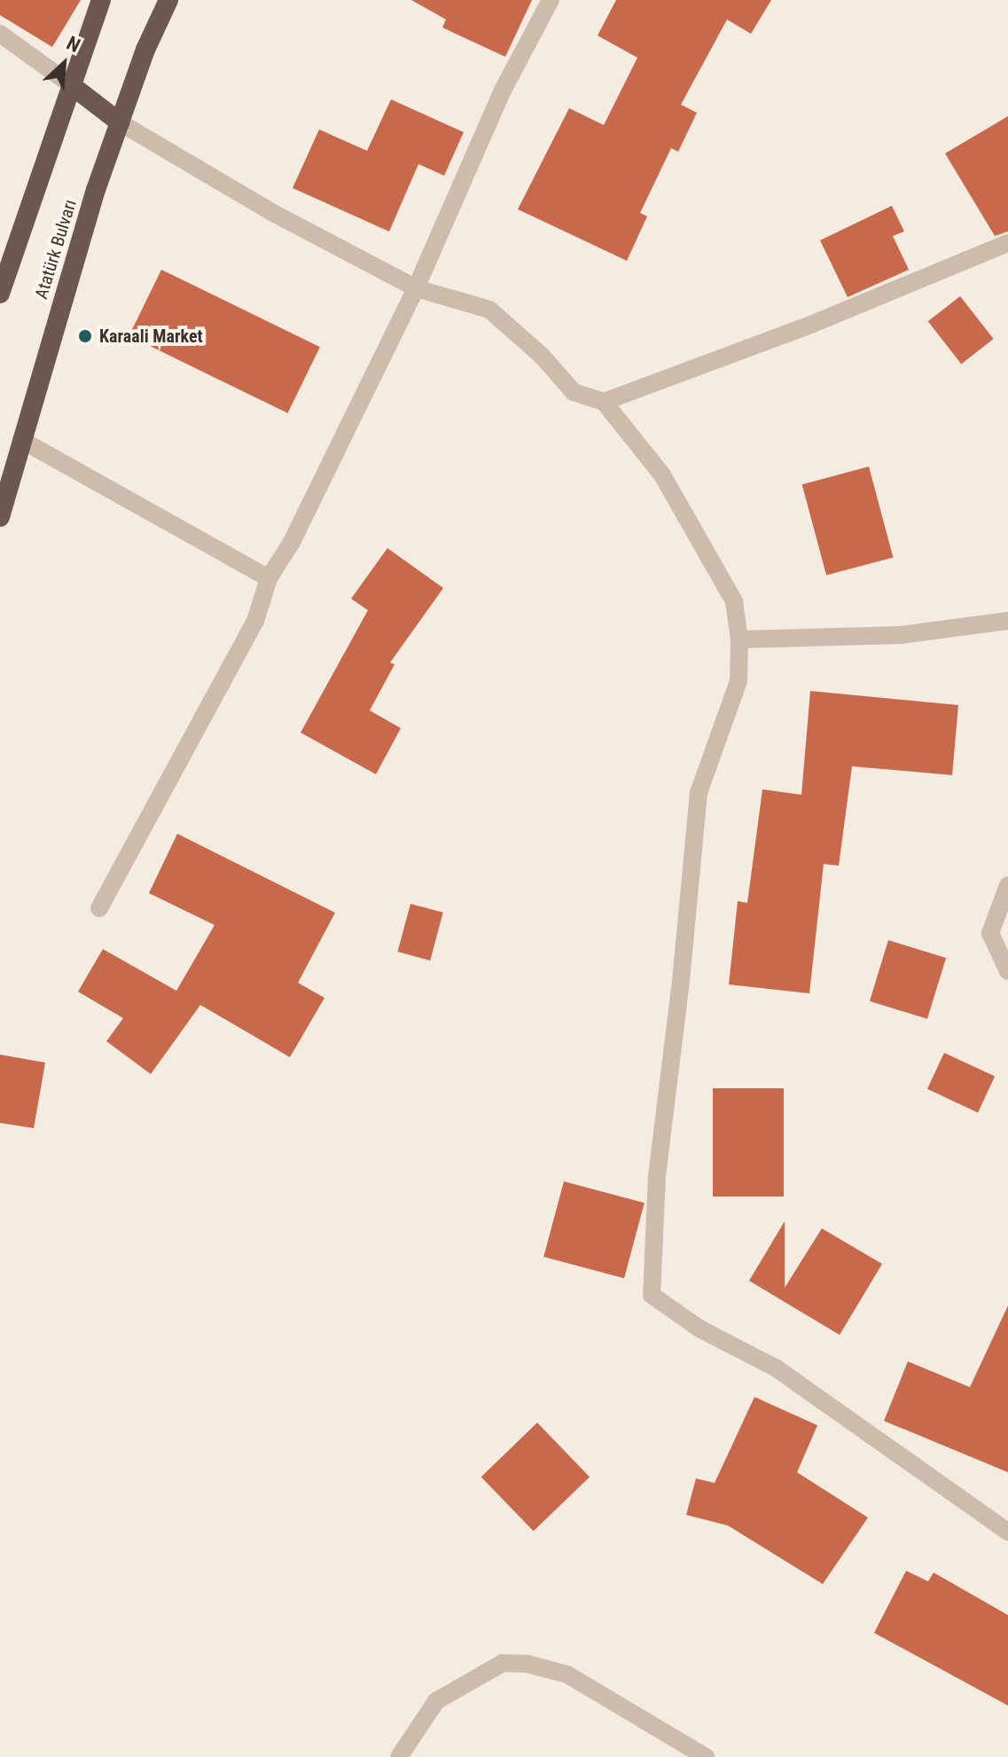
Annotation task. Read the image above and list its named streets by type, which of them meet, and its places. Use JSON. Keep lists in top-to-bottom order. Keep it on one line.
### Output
{"streets":{"highway":["Atatürk Bulvarı"]},"places":["Karaali Market"],"north":"top right"}
